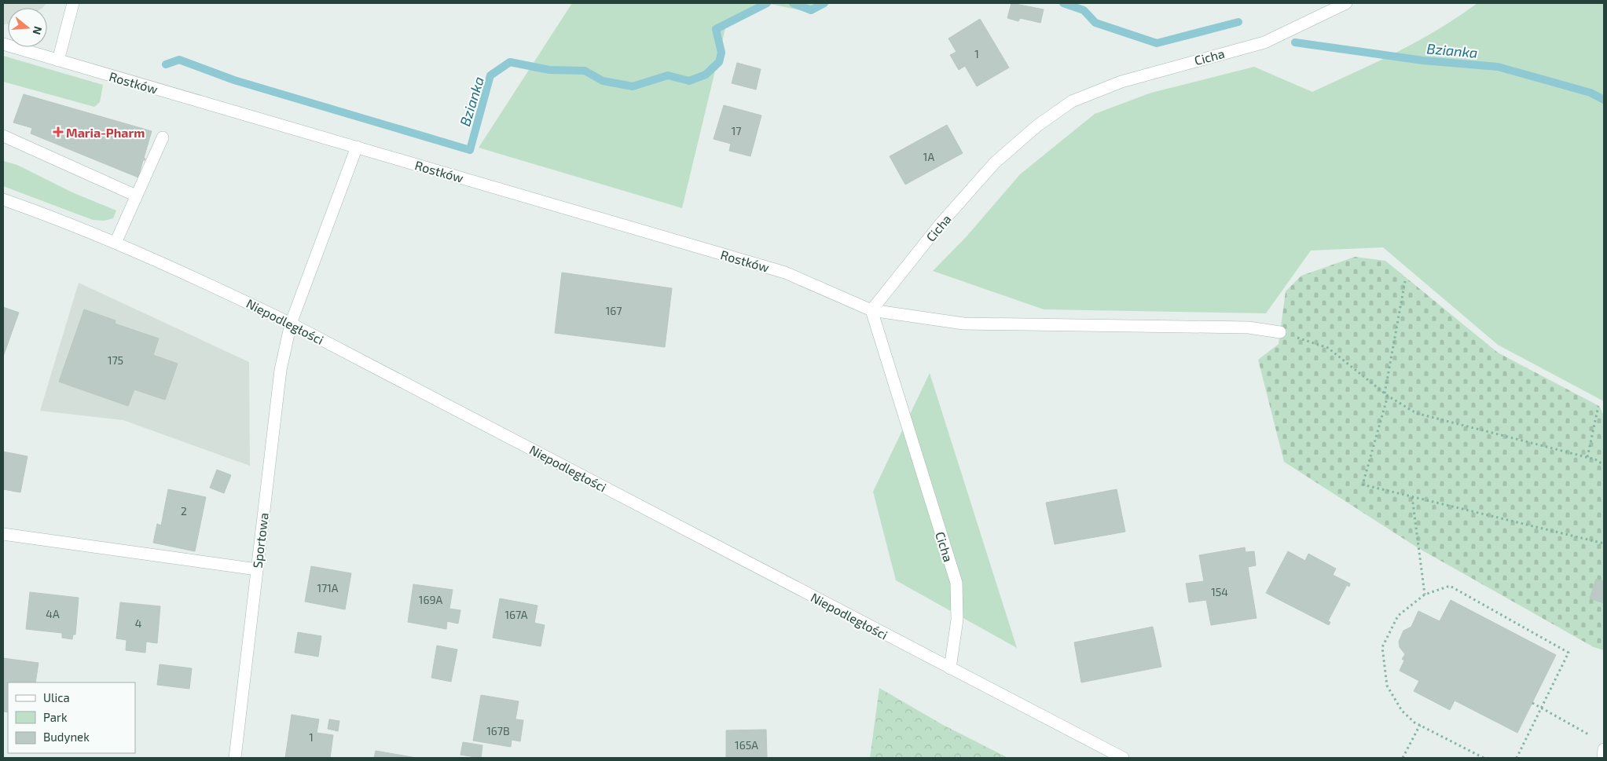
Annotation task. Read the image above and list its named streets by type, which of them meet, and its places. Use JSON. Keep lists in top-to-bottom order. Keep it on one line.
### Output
{"streets":{"street":["Cicha","Rostków","Niepodległości","Sportowa"]},"crossings":[["Cicha","Rostków"],["Cicha","Niepodległości"],["Rostków","Sportowa"],["Niepodległości","Sportowa"]],"water":["Bzianka"],"places":{"health":["Maria-Pharm"]},"house_numbers":["1","17","1A","167","175","2","171A","154","169A","4A","167A","4","167B","1","165A"],"legend":["Ulica","Park","Budynek"],"north":"right"}
